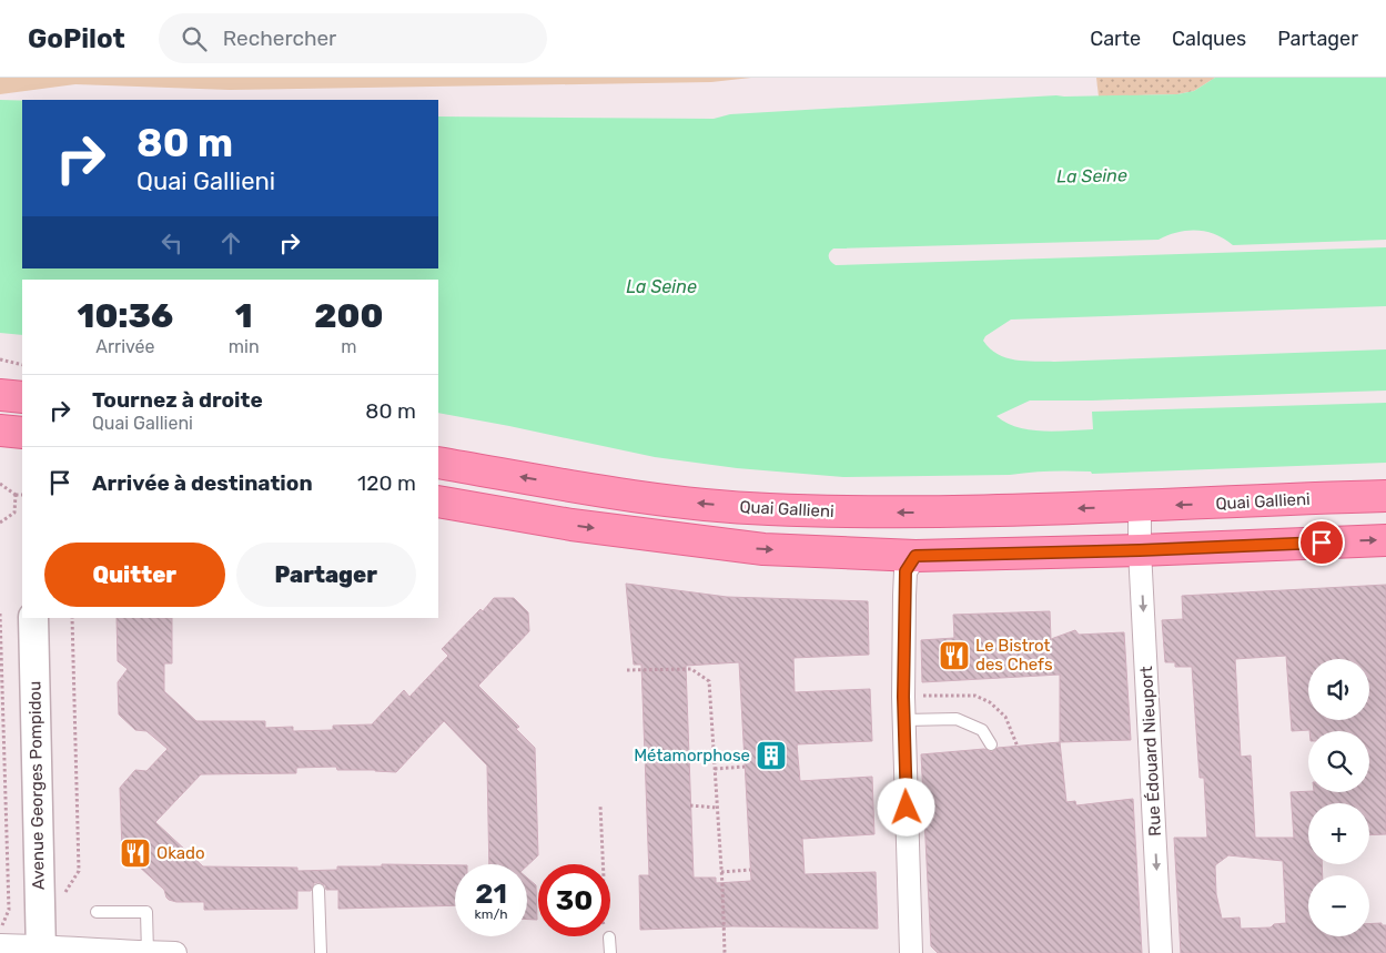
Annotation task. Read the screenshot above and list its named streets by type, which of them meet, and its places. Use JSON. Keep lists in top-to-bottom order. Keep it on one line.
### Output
{"streets":{"main road":["Quai Gallieni"],"street":["Rue Édouard Nieuport","Avenue Georges Pompidou"]},"one_way":["Rue Édouard Nieuport"],"water":["La Seine"],"places":{"restaurant":["Le Bistrot des Chefs","Okado"],"building":["Métamorphose"]},"page":{"header":"GoPilot","search":"Rechercher","nav":["Carte","Calques","Partager"],"turn":["80 m","Quai Gallieni"],"eta":["10:36","Arrivée","1","min","200","m"],"list":[{"name":"Tournez à droite","note":"Quai Gallieni","value":"80 m"},{"name":"Arrivée à destination","value":"120 m"}],"buttons":["Quitter","Partager"],"map_buttons":["+","−"],"speed":"21 km/h","limit":"30"}}
